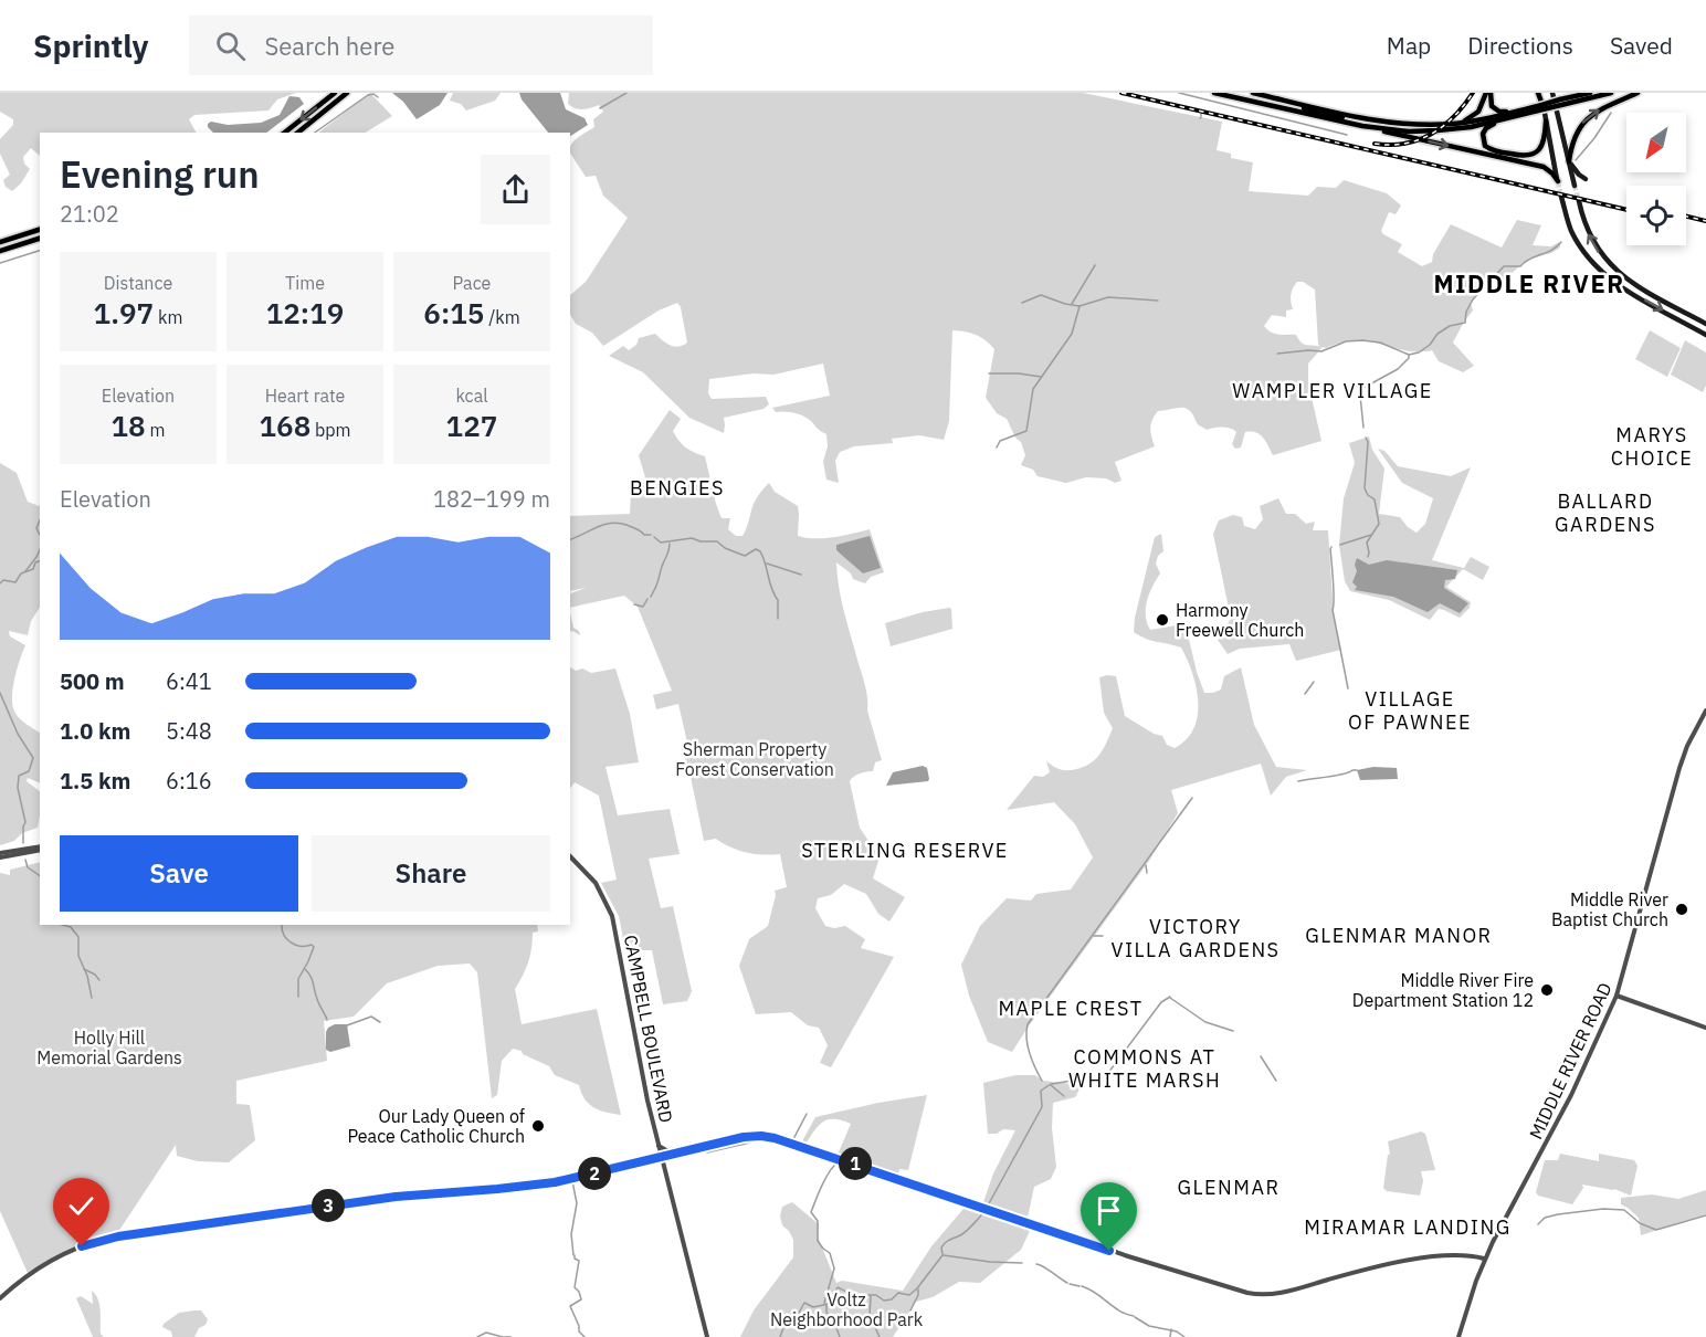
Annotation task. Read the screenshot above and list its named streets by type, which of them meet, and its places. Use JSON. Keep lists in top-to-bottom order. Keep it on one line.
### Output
{"streets":{"street":["CAMPBELL BOULEVARD","MIDDLE RIVER ROAD"]},"districts":["MIDDLE RIVER","WAMPLER VILLAGE","MARYS CHOICE","BENGIES","BALLARD GARDENS","VILLAGE OF PAWNEE","STERLING RESERVE","VICTORY VILLA GARDENS","GLENMAR MANOR","MAPLE CREST","COMMONS AT WHITE MARSH","GLENMAR","MIRAMAR LANDING"],"parks":["Sherman Property Forest Conservation","Holly Hill Memorial Gardens","Voltz Neighborhood Park"],"places":["Harmony Freewell Church","Middle River Baptist Church","Middle River Fire Department Station 12","Our Lady Queen of Peace Catholic Church"],"north":"bottom left","page":{"header":"Sprintly","search":"Search here","nav":["Map","Directions","Saved"],"heading":["Evening run","21:02"],"stats":[["Distance","1.97 km"],["Time","12:19"],["Pace","6:15 /km"],["Elevation","18 m"],["Heart rate","168 bpm"],["kcal","127"]],"chart":["Elevation","182–199 m"],"list":[{"name":"500 m","note":"6:41"},{"name":"1.0 km","note":"5:48"},{"name":"1.5 km","note":"6:16"}],"buttons":["Save","Share"],"pins":["1","2","3"]}}
